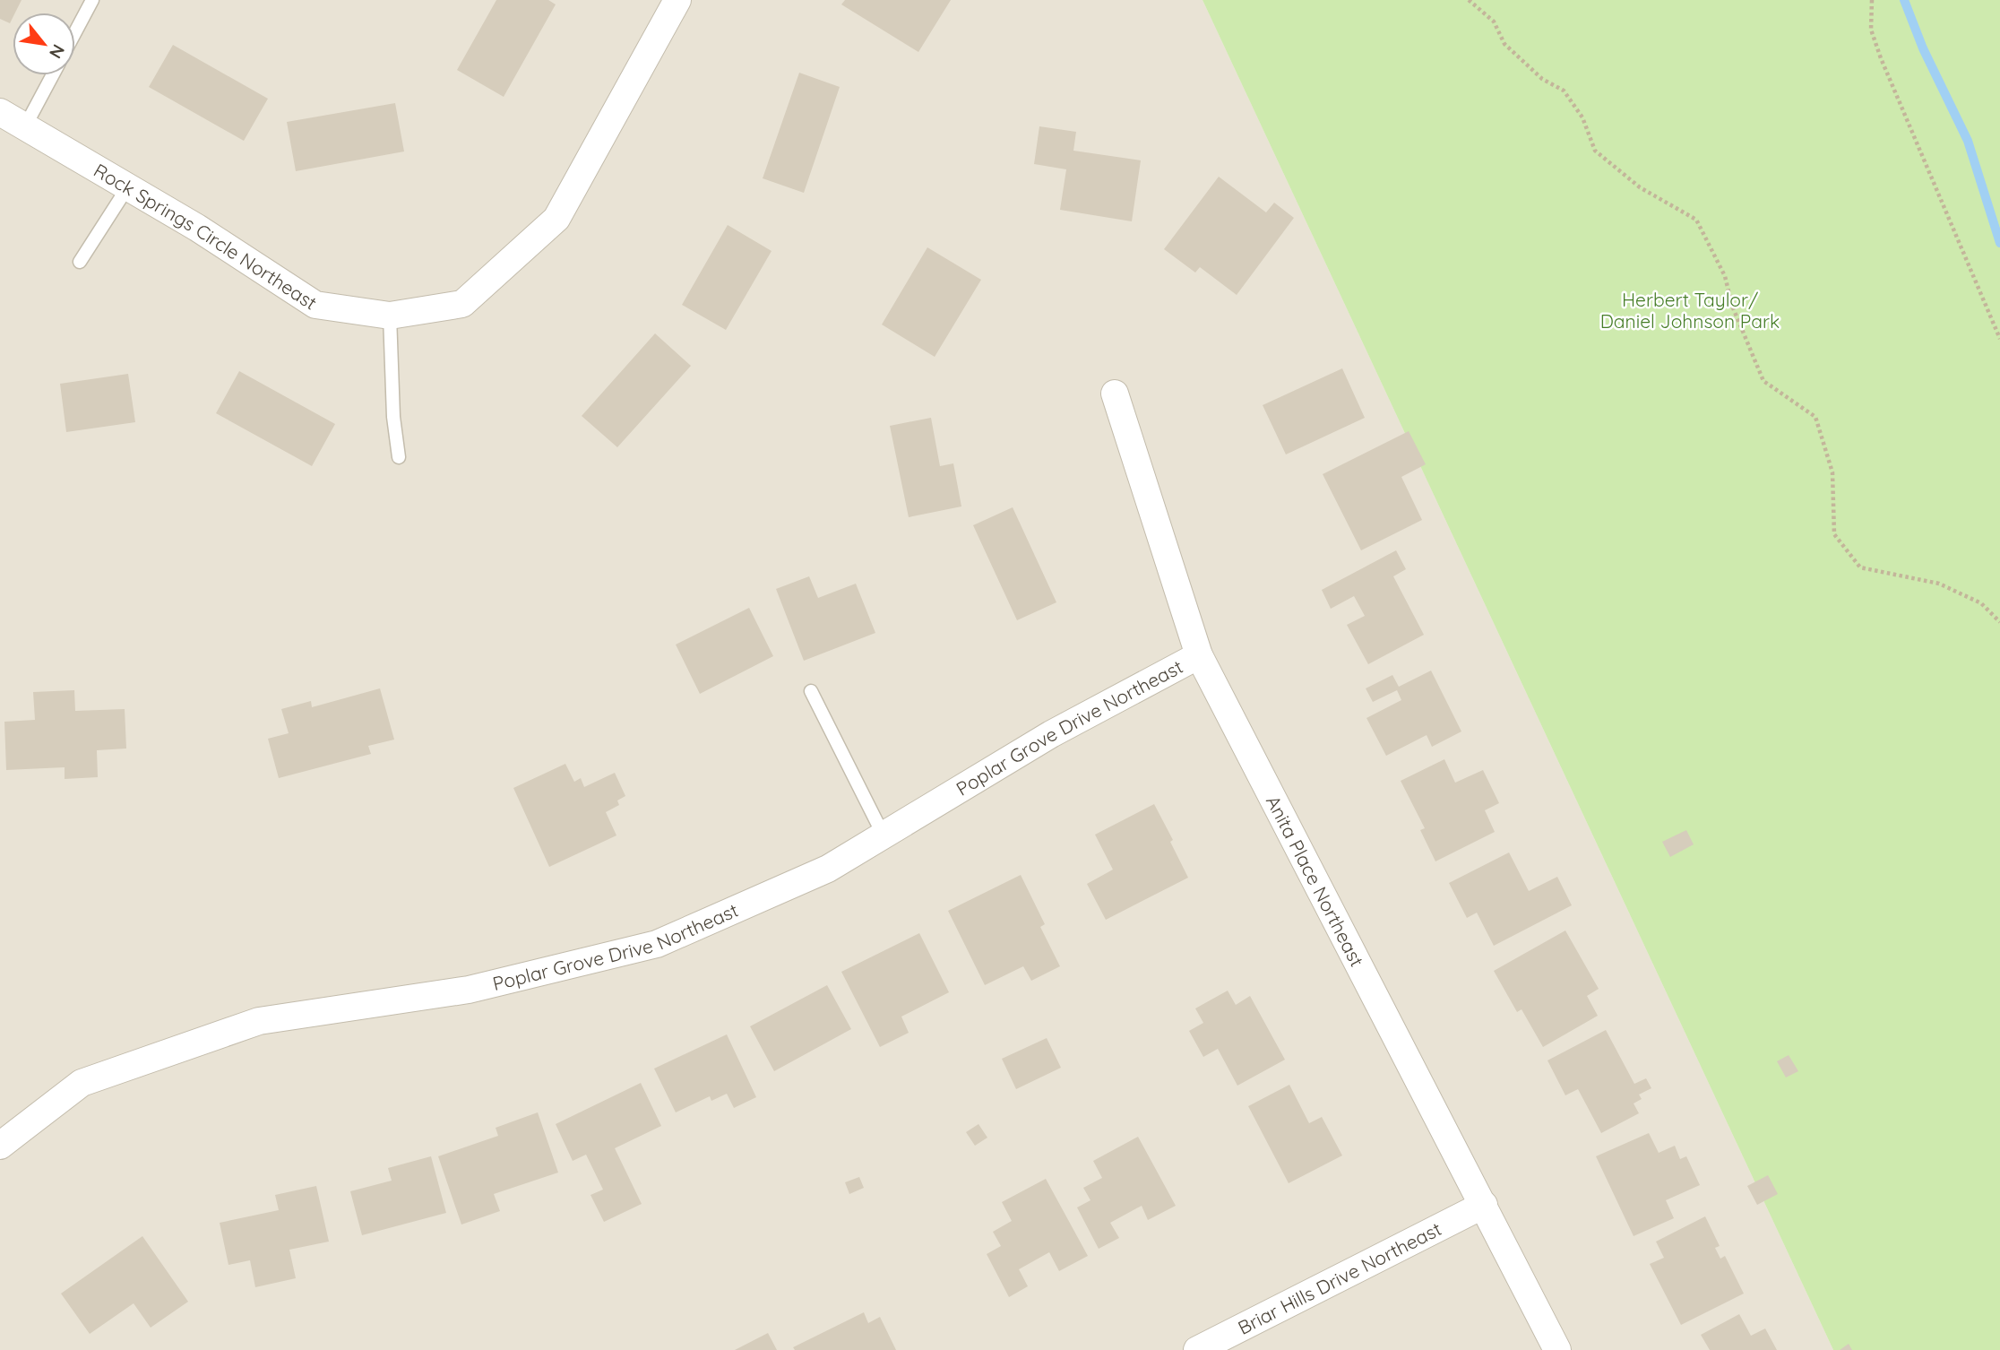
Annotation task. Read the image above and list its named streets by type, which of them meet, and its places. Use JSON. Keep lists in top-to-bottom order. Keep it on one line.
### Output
{"streets":{"street":["Rock Springs Circle Northeast","Poplar Grove Drive Northeast","Anita Place Northeast","Briar Hills Drive Northeast"]},"crossings":[["Poplar Grove Drive Northeast","Anita Place Northeast"],["Anita Place Northeast","Briar Hills Drive Northeast"]],"parks":["Herbert Taylor/ Daniel Johnson Park"],"north":"bottom right"}
